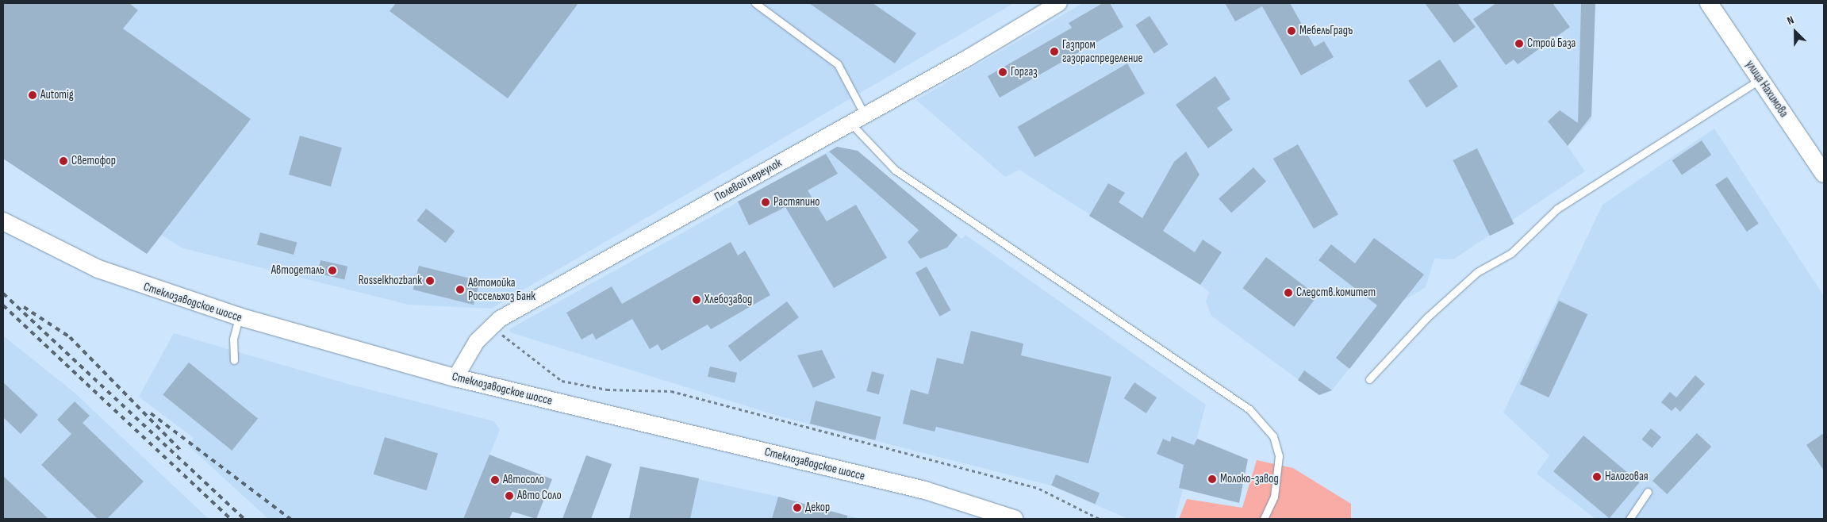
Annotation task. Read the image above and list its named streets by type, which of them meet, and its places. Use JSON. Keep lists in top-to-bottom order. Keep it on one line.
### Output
{"streets":{"main road":["улица Нахимова","Стеклозаводское шоссе"],"street":["Полевой переулок"]},"crossings":[["Полевой переулок","Стеклозаводское шоссе"]],"places":["МебельГрадъ","Строй База","Газпром газораспределение","Горгаз","Automig","Светофор","Растяпино","Автодеталь","Rosselkhozbank","Автомойка Россельхоз Банк","Следств.комитет","Хлебозавод","Налоговая","Молоко-завод","Автосоло","Авто Соло","Декор"],"north":"top left"}
